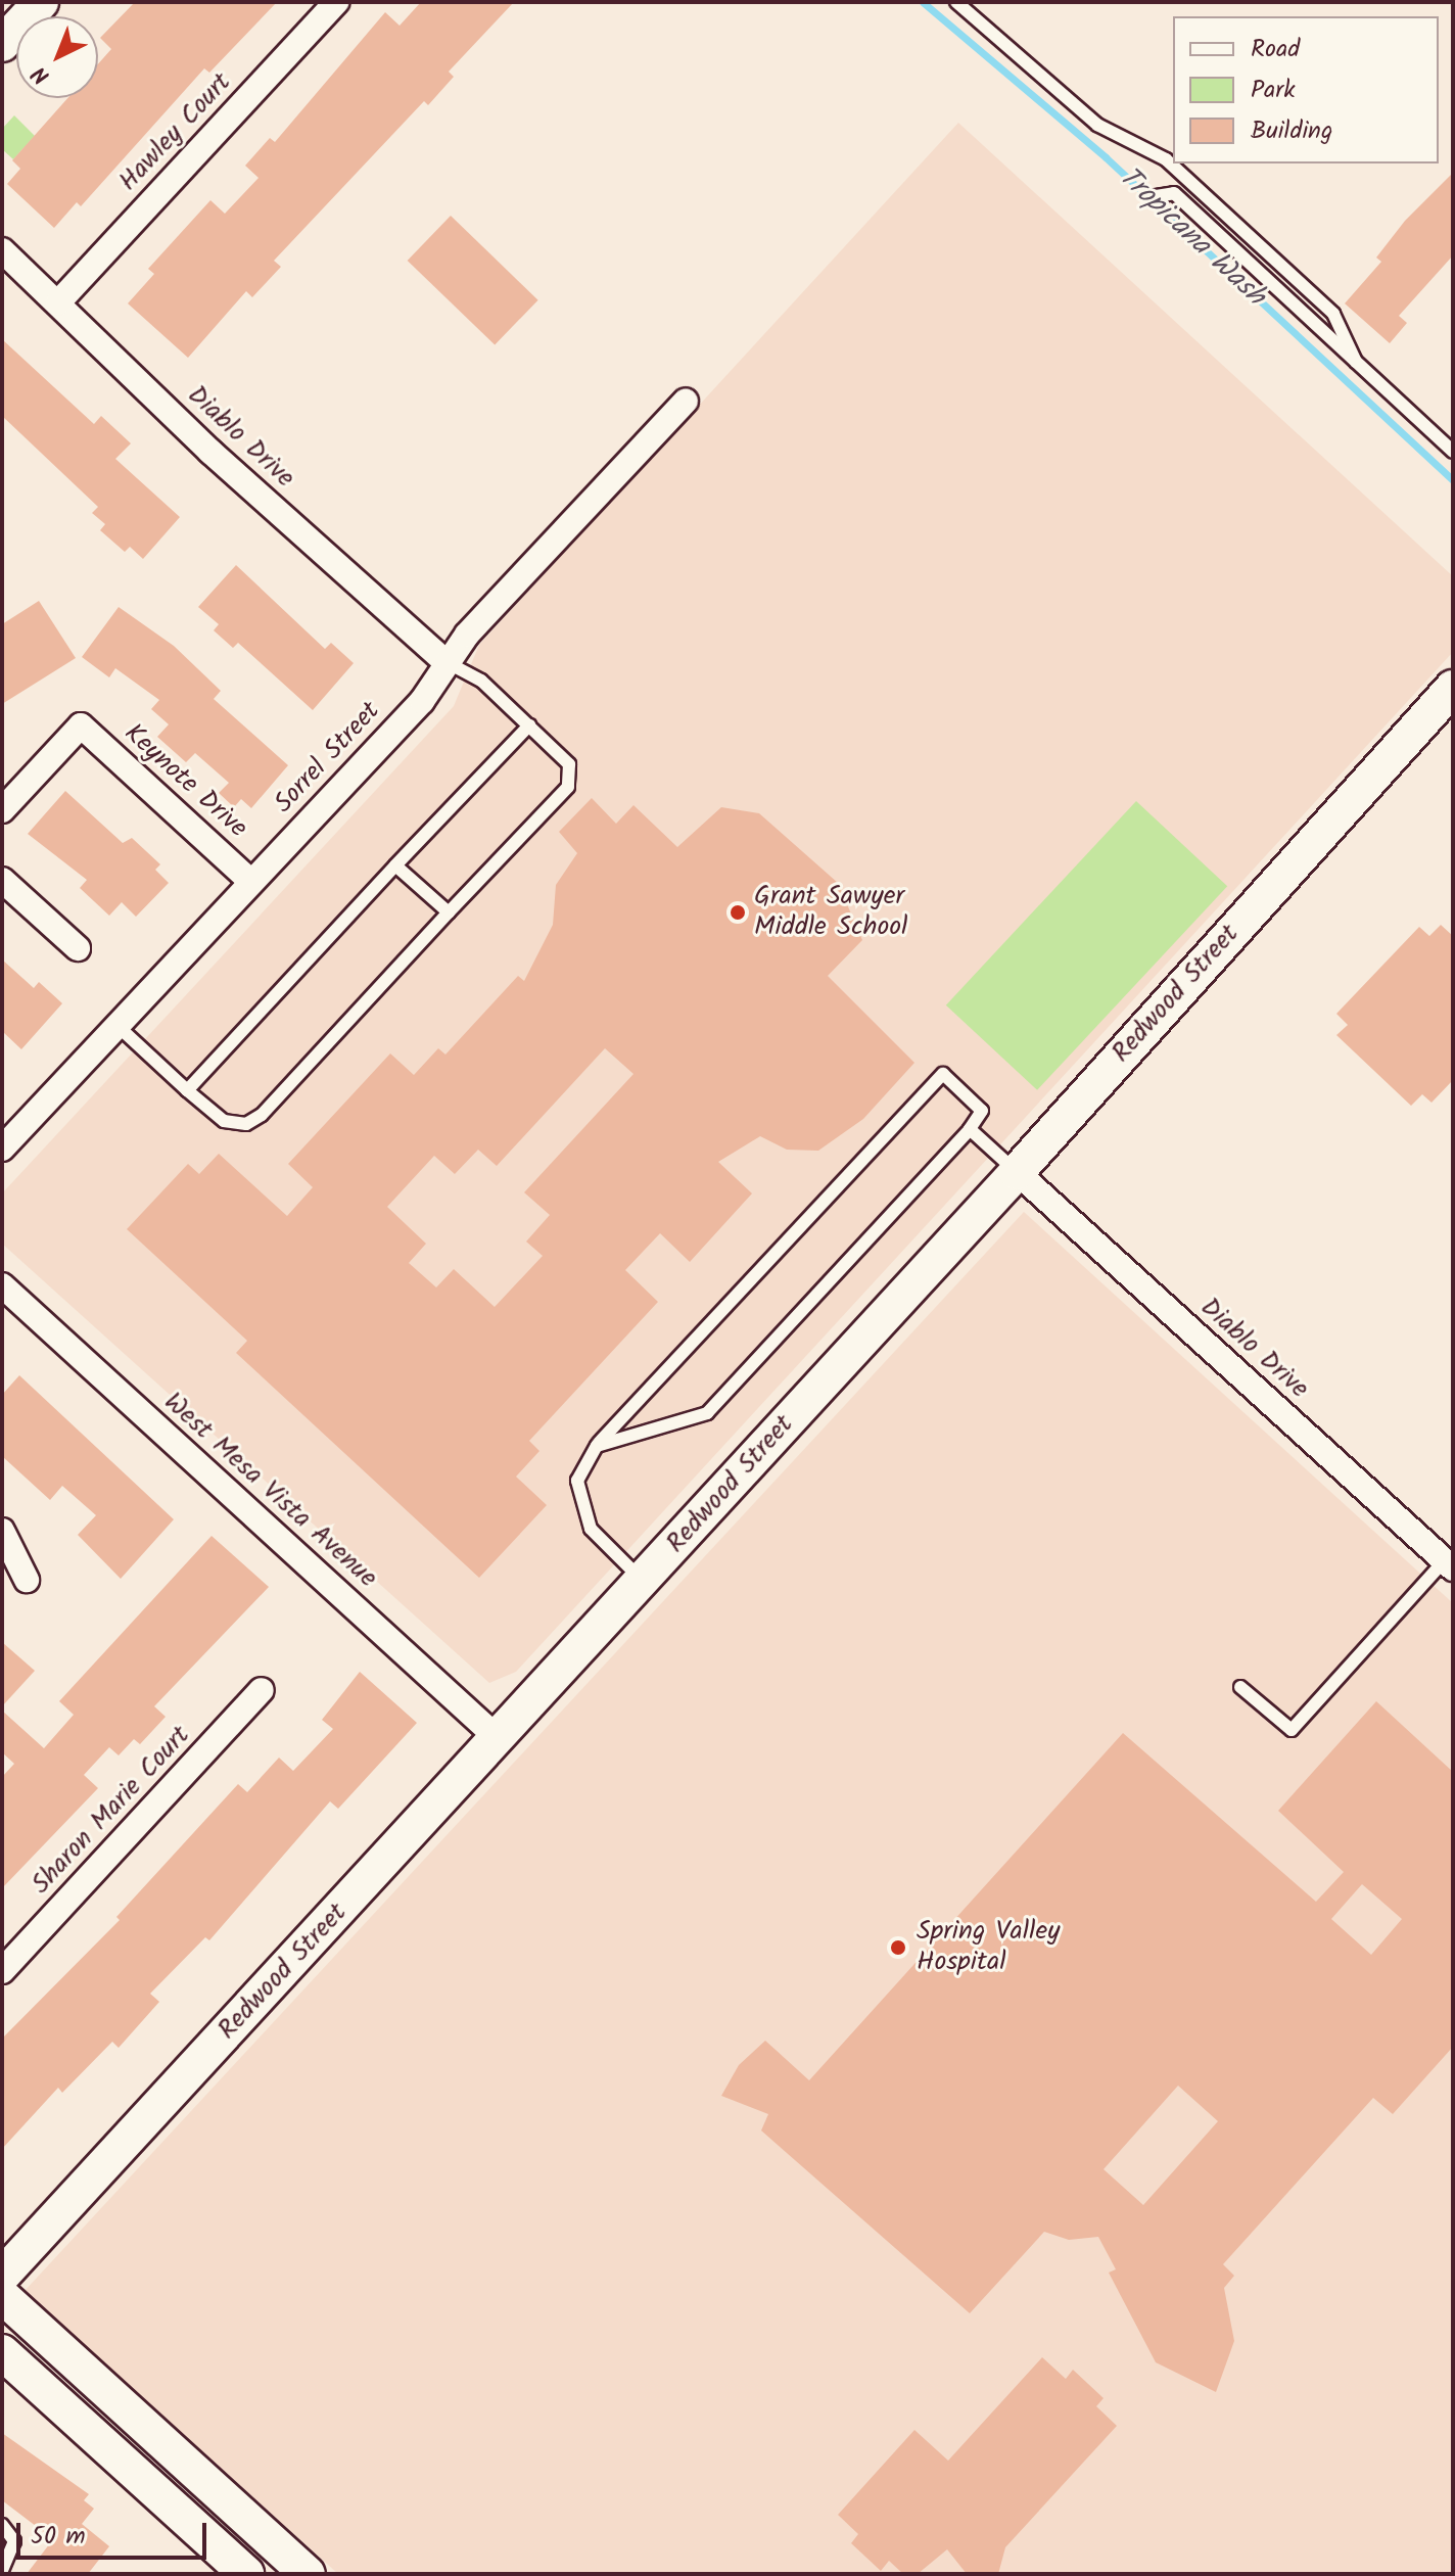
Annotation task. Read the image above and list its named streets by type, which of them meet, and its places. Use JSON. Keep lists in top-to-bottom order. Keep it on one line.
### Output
{"streets":{"street":["Hawley Court","Diablo Drive","Sorrel Street","Keynote Drive","Redwood Street","West Mesa Vista Avenue","Sharon Marie Court"]},"crossings":[["Hawley Court","Diablo Drive"],["Diablo Drive","Sorrel Street"],["Diablo Drive","Redwood Street"],["Sorrel Street","Keynote Drive"],["Redwood Street","West Mesa Vista Avenue"]],"water":["Tropicana Wash"],"places":["Grant Sawyer Middle School","Spring Valley Hospital"],"legend":["Road","Park","Building"],"scale_bar":"50 m","north":"bottom left"}
